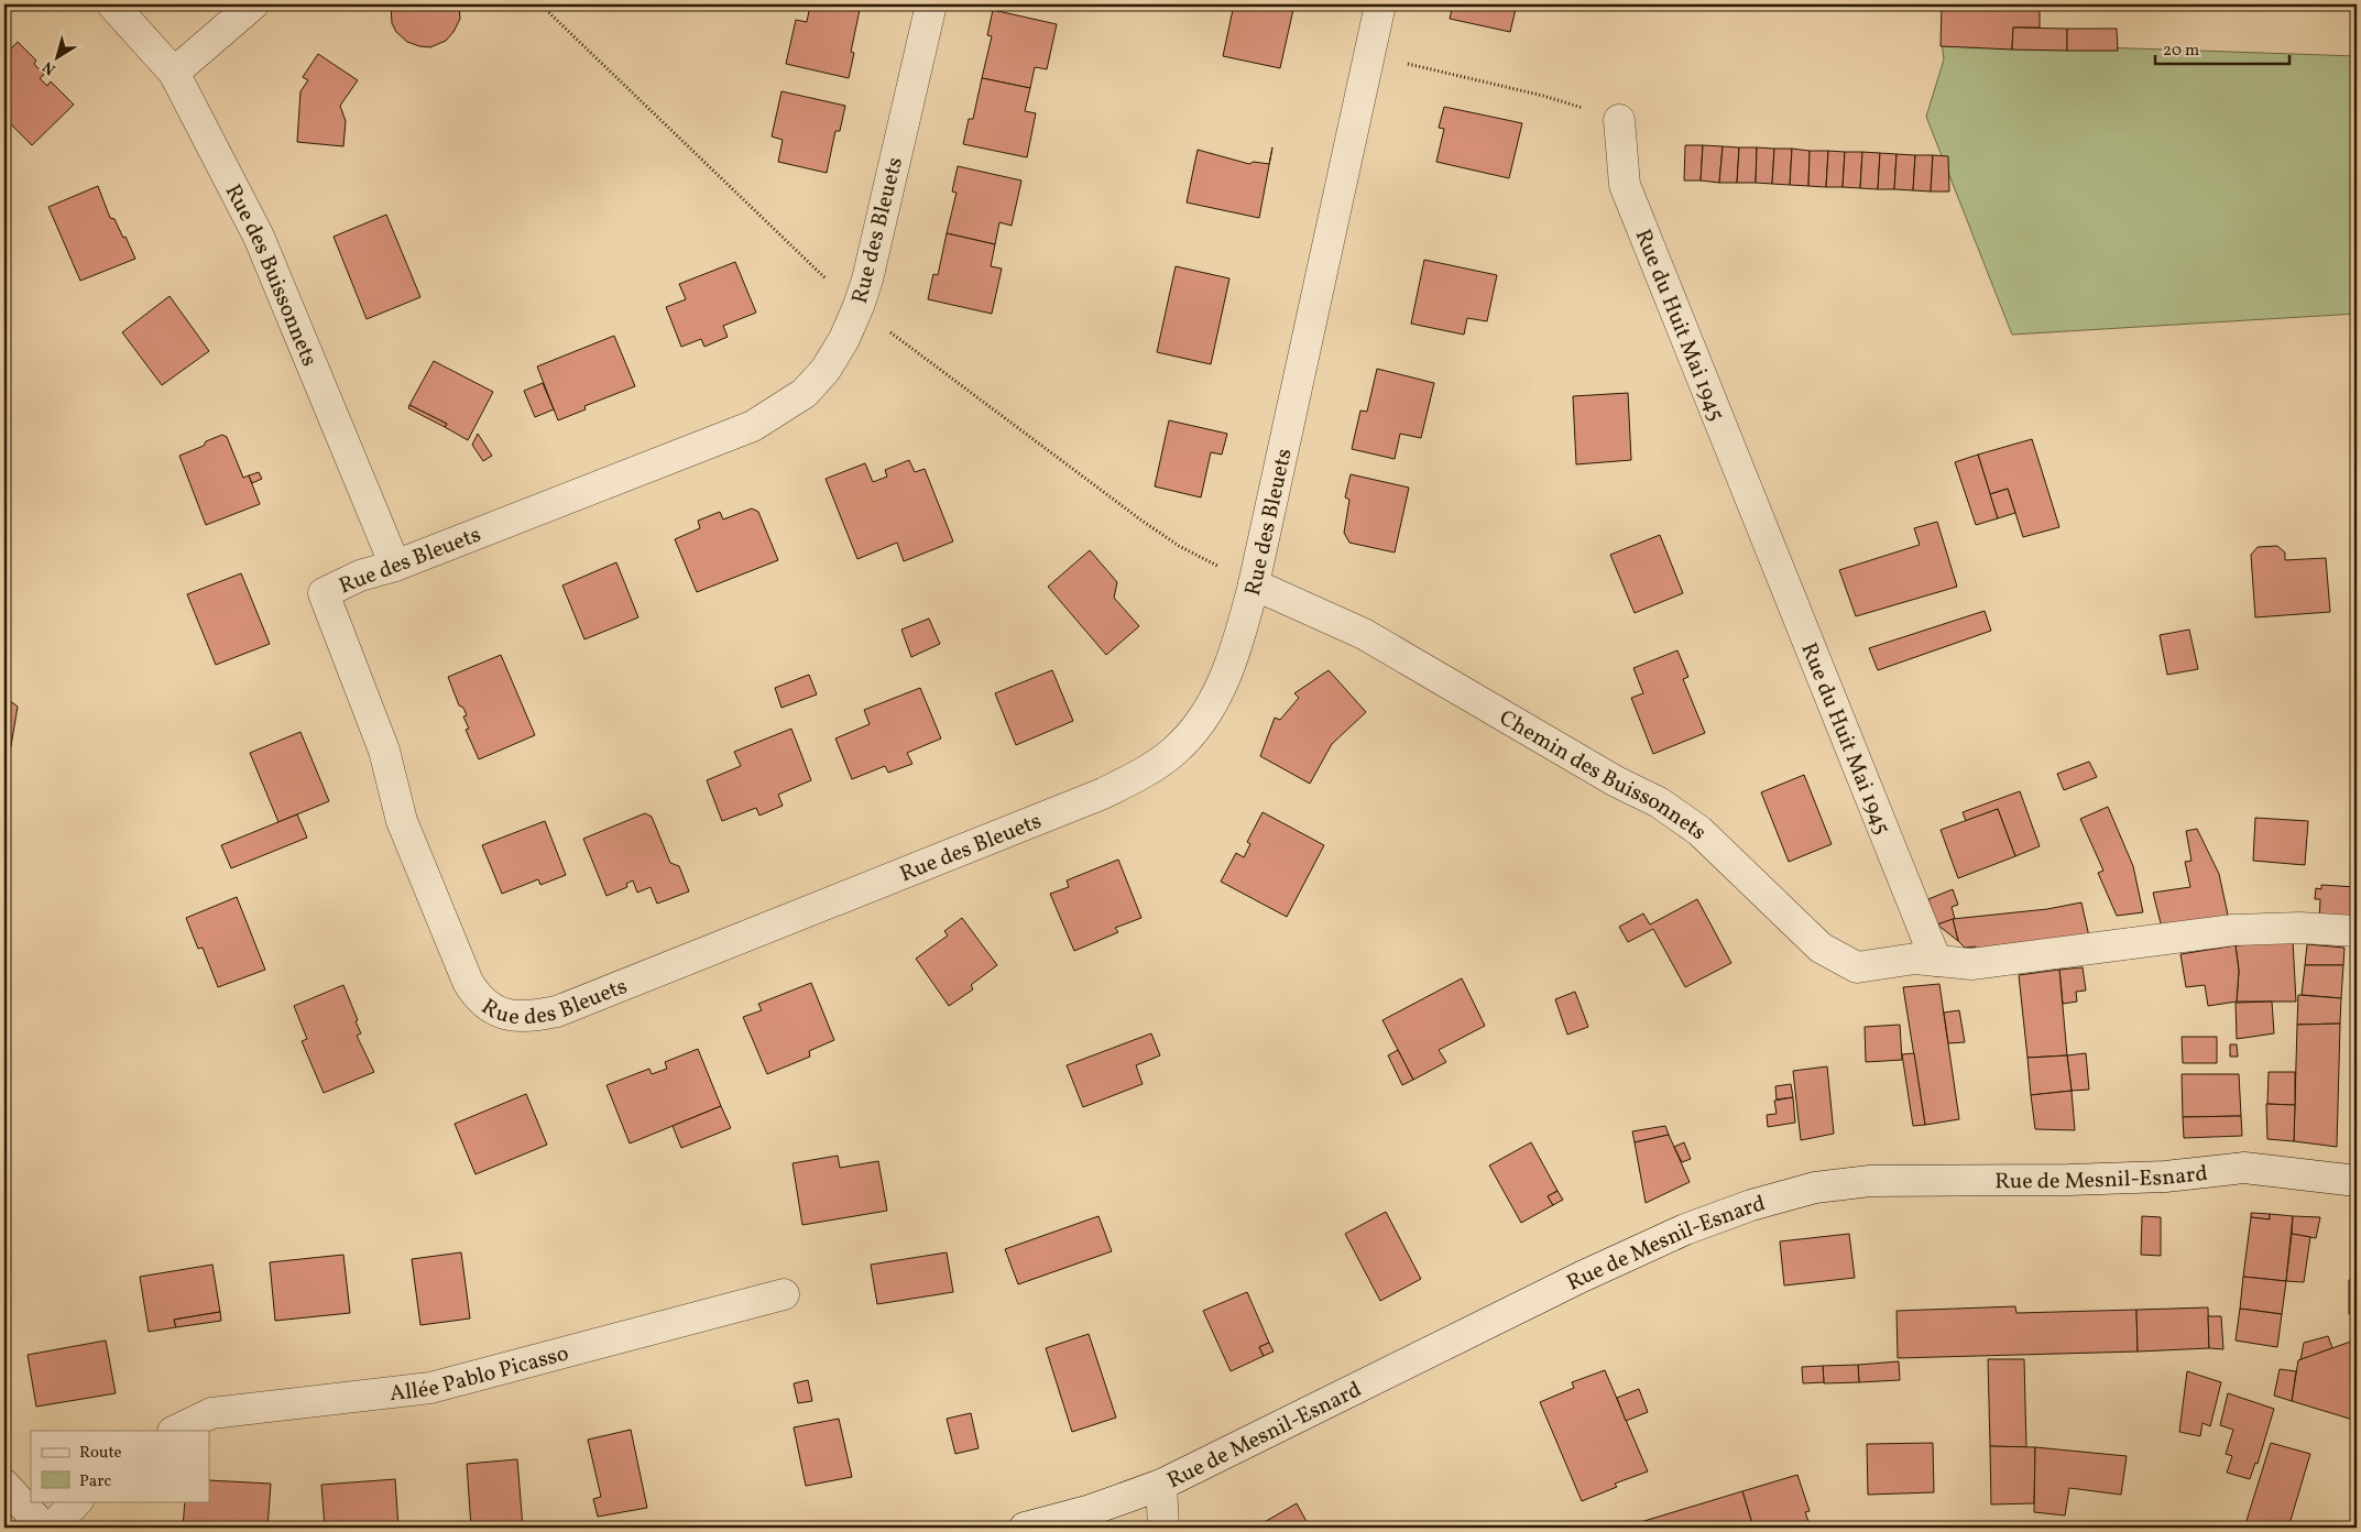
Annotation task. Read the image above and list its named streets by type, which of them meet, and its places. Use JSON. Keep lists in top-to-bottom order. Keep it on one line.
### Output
{"streets":{"street":["Rue des Bleuets","Rue des Buissonnets","Rue du Huit Mai 1945","Chemin des Buissonnets","Rue de Mesnil-Esnard","Allée Pablo Picasso"]},"crossings":[["Rue des Bleuets","Rue des Buissonnets"],["Rue des Bleuets","Chemin des Buissonnets"],["Rue du Huit Mai 1945","Chemin des Buissonnets"]],"legend":["Route","Parc"],"scale_bar":"20 m","north":"bottom left"}
